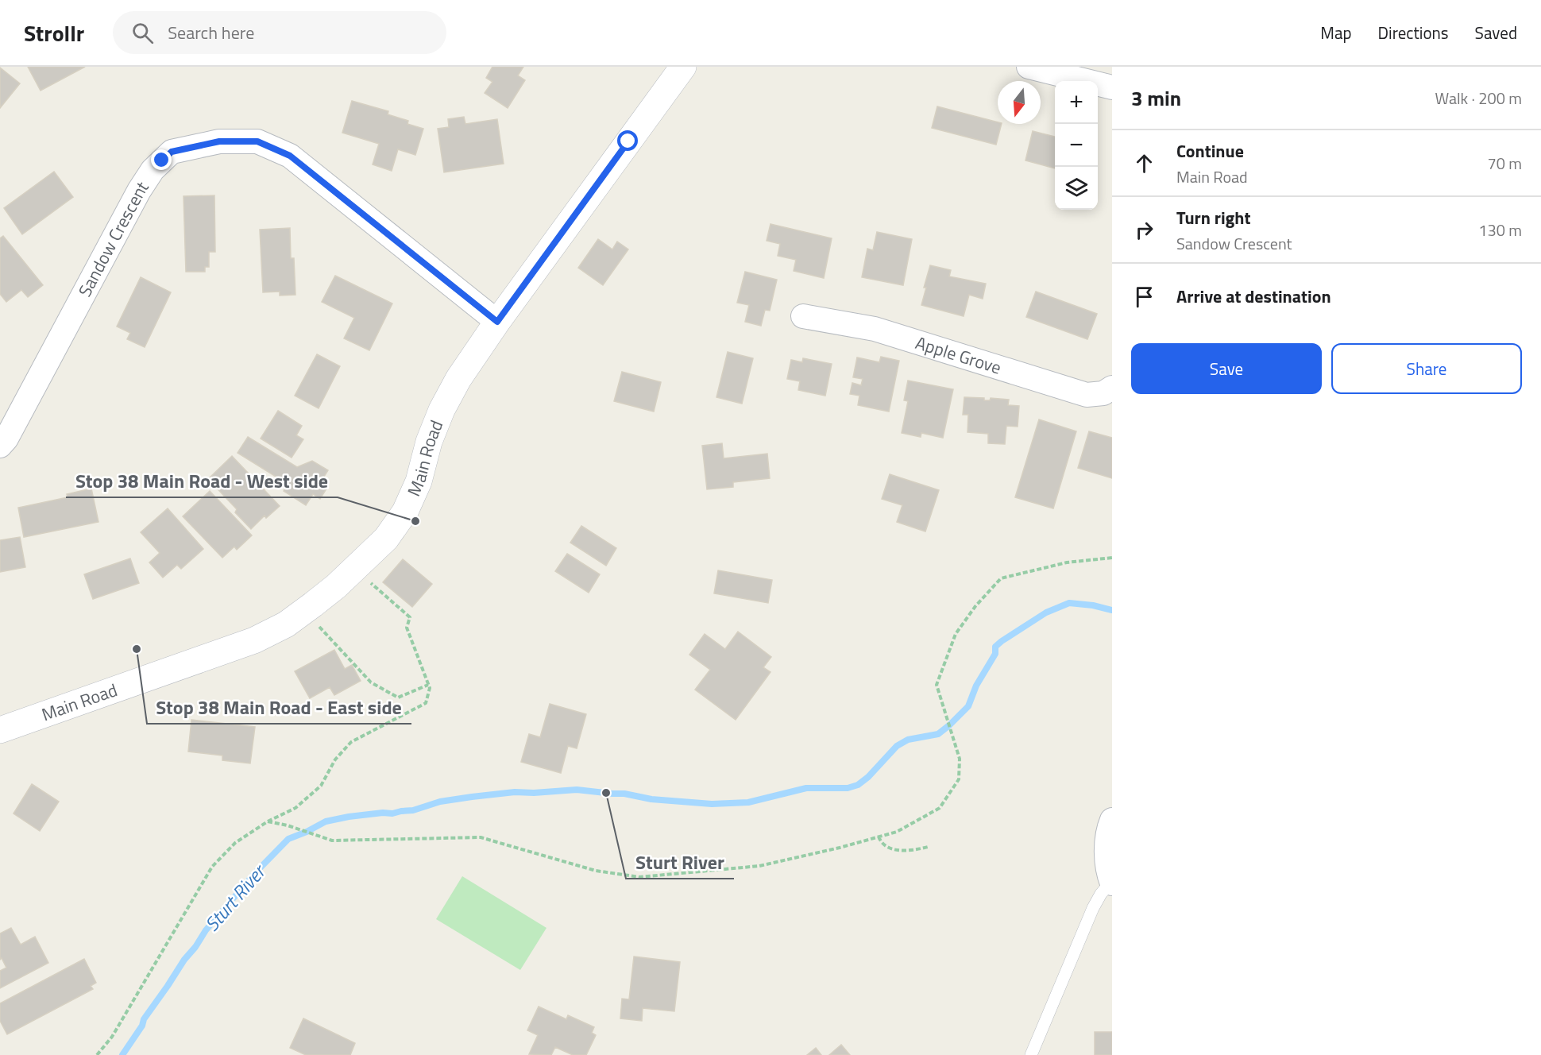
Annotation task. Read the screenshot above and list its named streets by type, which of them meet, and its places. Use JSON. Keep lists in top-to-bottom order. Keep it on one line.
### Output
{"streets":{"main road":["Main Road"],"street":["Sandow Crescent","Apple Grove"]},"crossings":[["Sandow Crescent","Main Road"]],"water":["Sturt River"],"places":["Stop 38 Main Road - West side","Stop 38 Main Road - East side","Sturt River"],"north":"bottom","page":{"header":"Strollr","search":"Search here","nav":["Map","Directions","Saved"],"heading":["3 min","Walk · 200 m"],"map_buttons":["+","−"],"list":[["Continue","Main Road","70 m"],["Turn right","Sandow Crescent","130 m"],"Arrive at destination"],"buttons":["Save","Share"]}}
